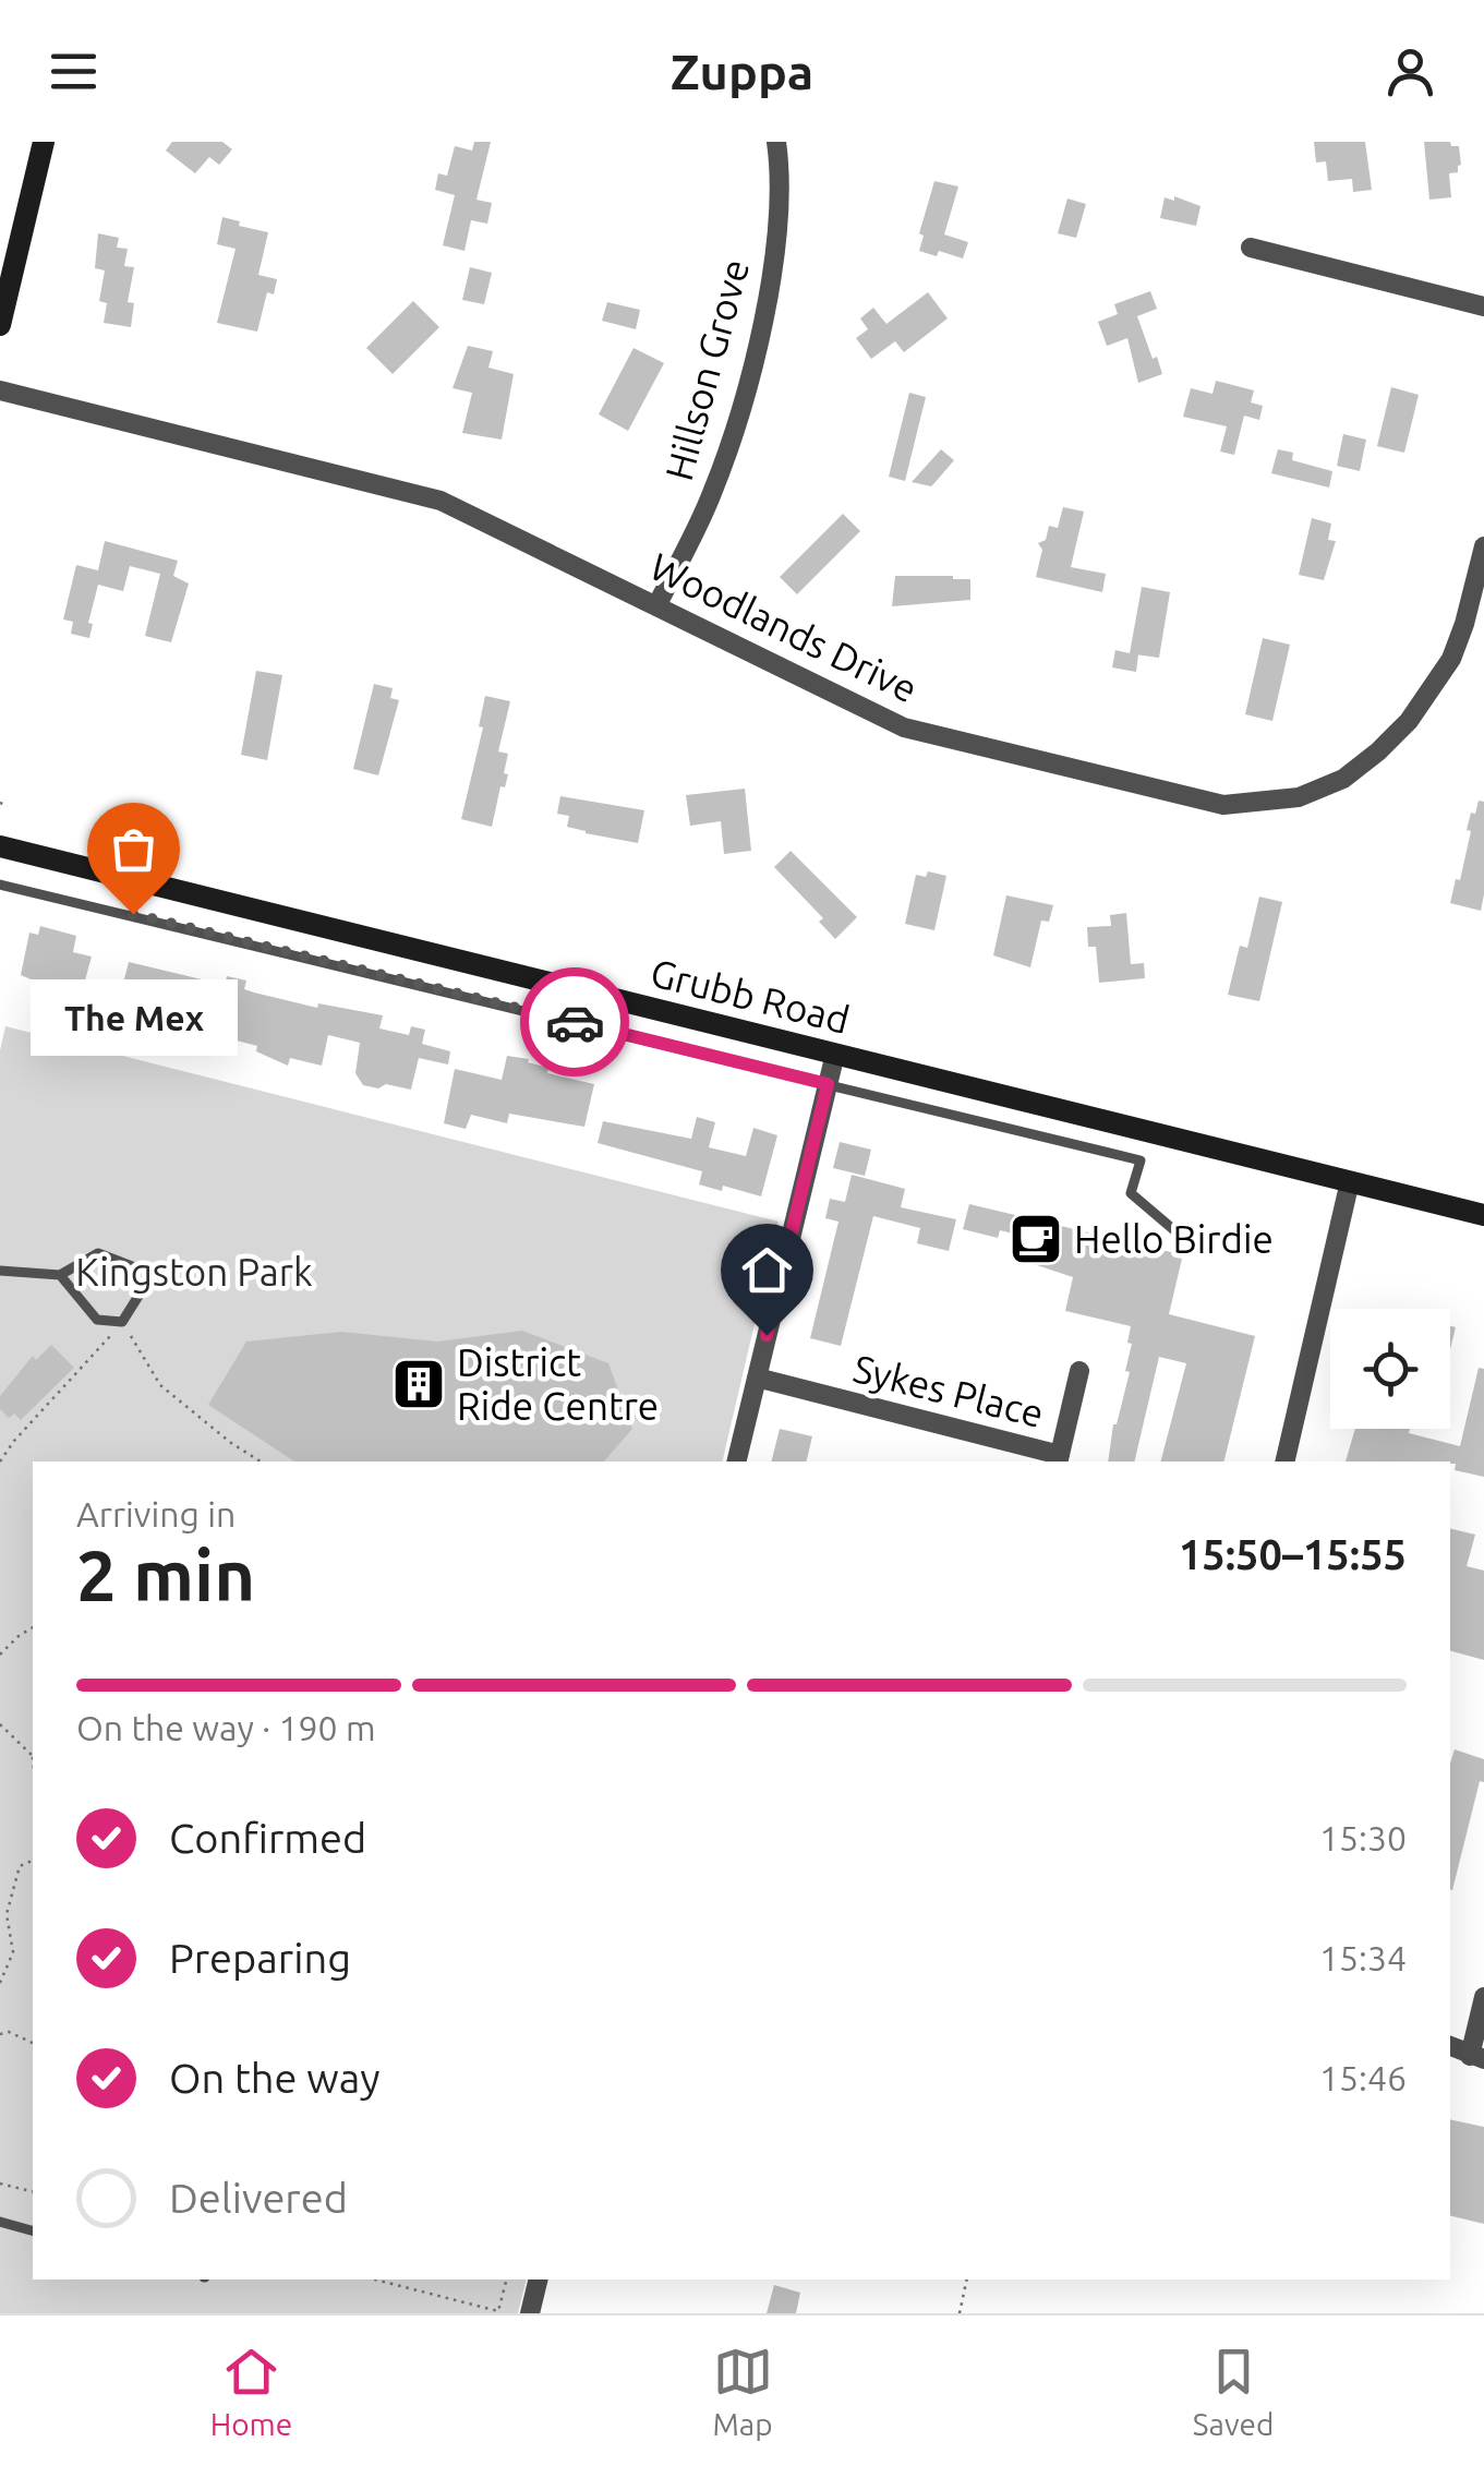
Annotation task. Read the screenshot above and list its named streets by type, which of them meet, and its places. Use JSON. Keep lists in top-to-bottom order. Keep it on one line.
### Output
{"streets":{"main road":["Grubb Road"],"street":["Hillson Grove","Woodlands Drive","Sykes Place"]},"crossings":[["Hillson Grove","Woodlands Drive"]],"parks":["Kingston Park"],"places":{"other":["The Mex"],"cafe":["Hello Birdie"],"building":["District Ride Centre"]},"page":{"header":"Zuppa","bubble":"The Mex","heading":["2 min","Arriving in","15:50–15:55"],"bar":"On the way · 190 m","list":[["Confirmed","15:30"],["Preparing","15:34"],["On the way","15:46"],"Delivered"],"tabs":["Home","Map","Saved"]}}
